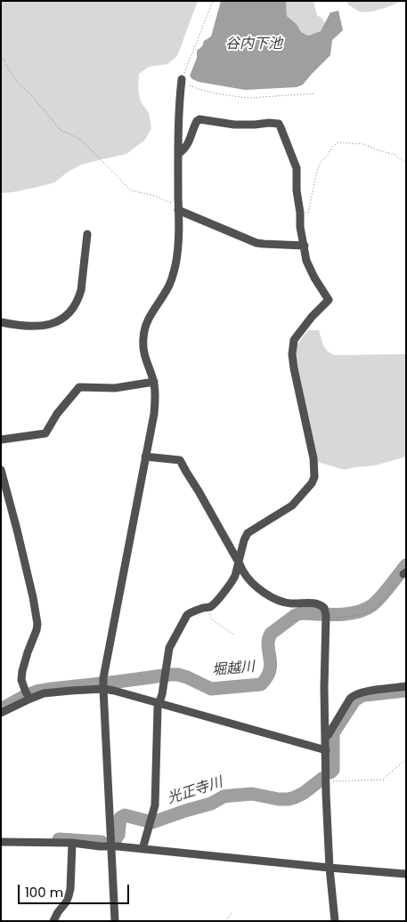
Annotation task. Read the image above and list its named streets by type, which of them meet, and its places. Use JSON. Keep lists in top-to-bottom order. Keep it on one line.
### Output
{"water":["谷内下池","堀越川","光正寺川"],"scale_bar":"100 m"}
